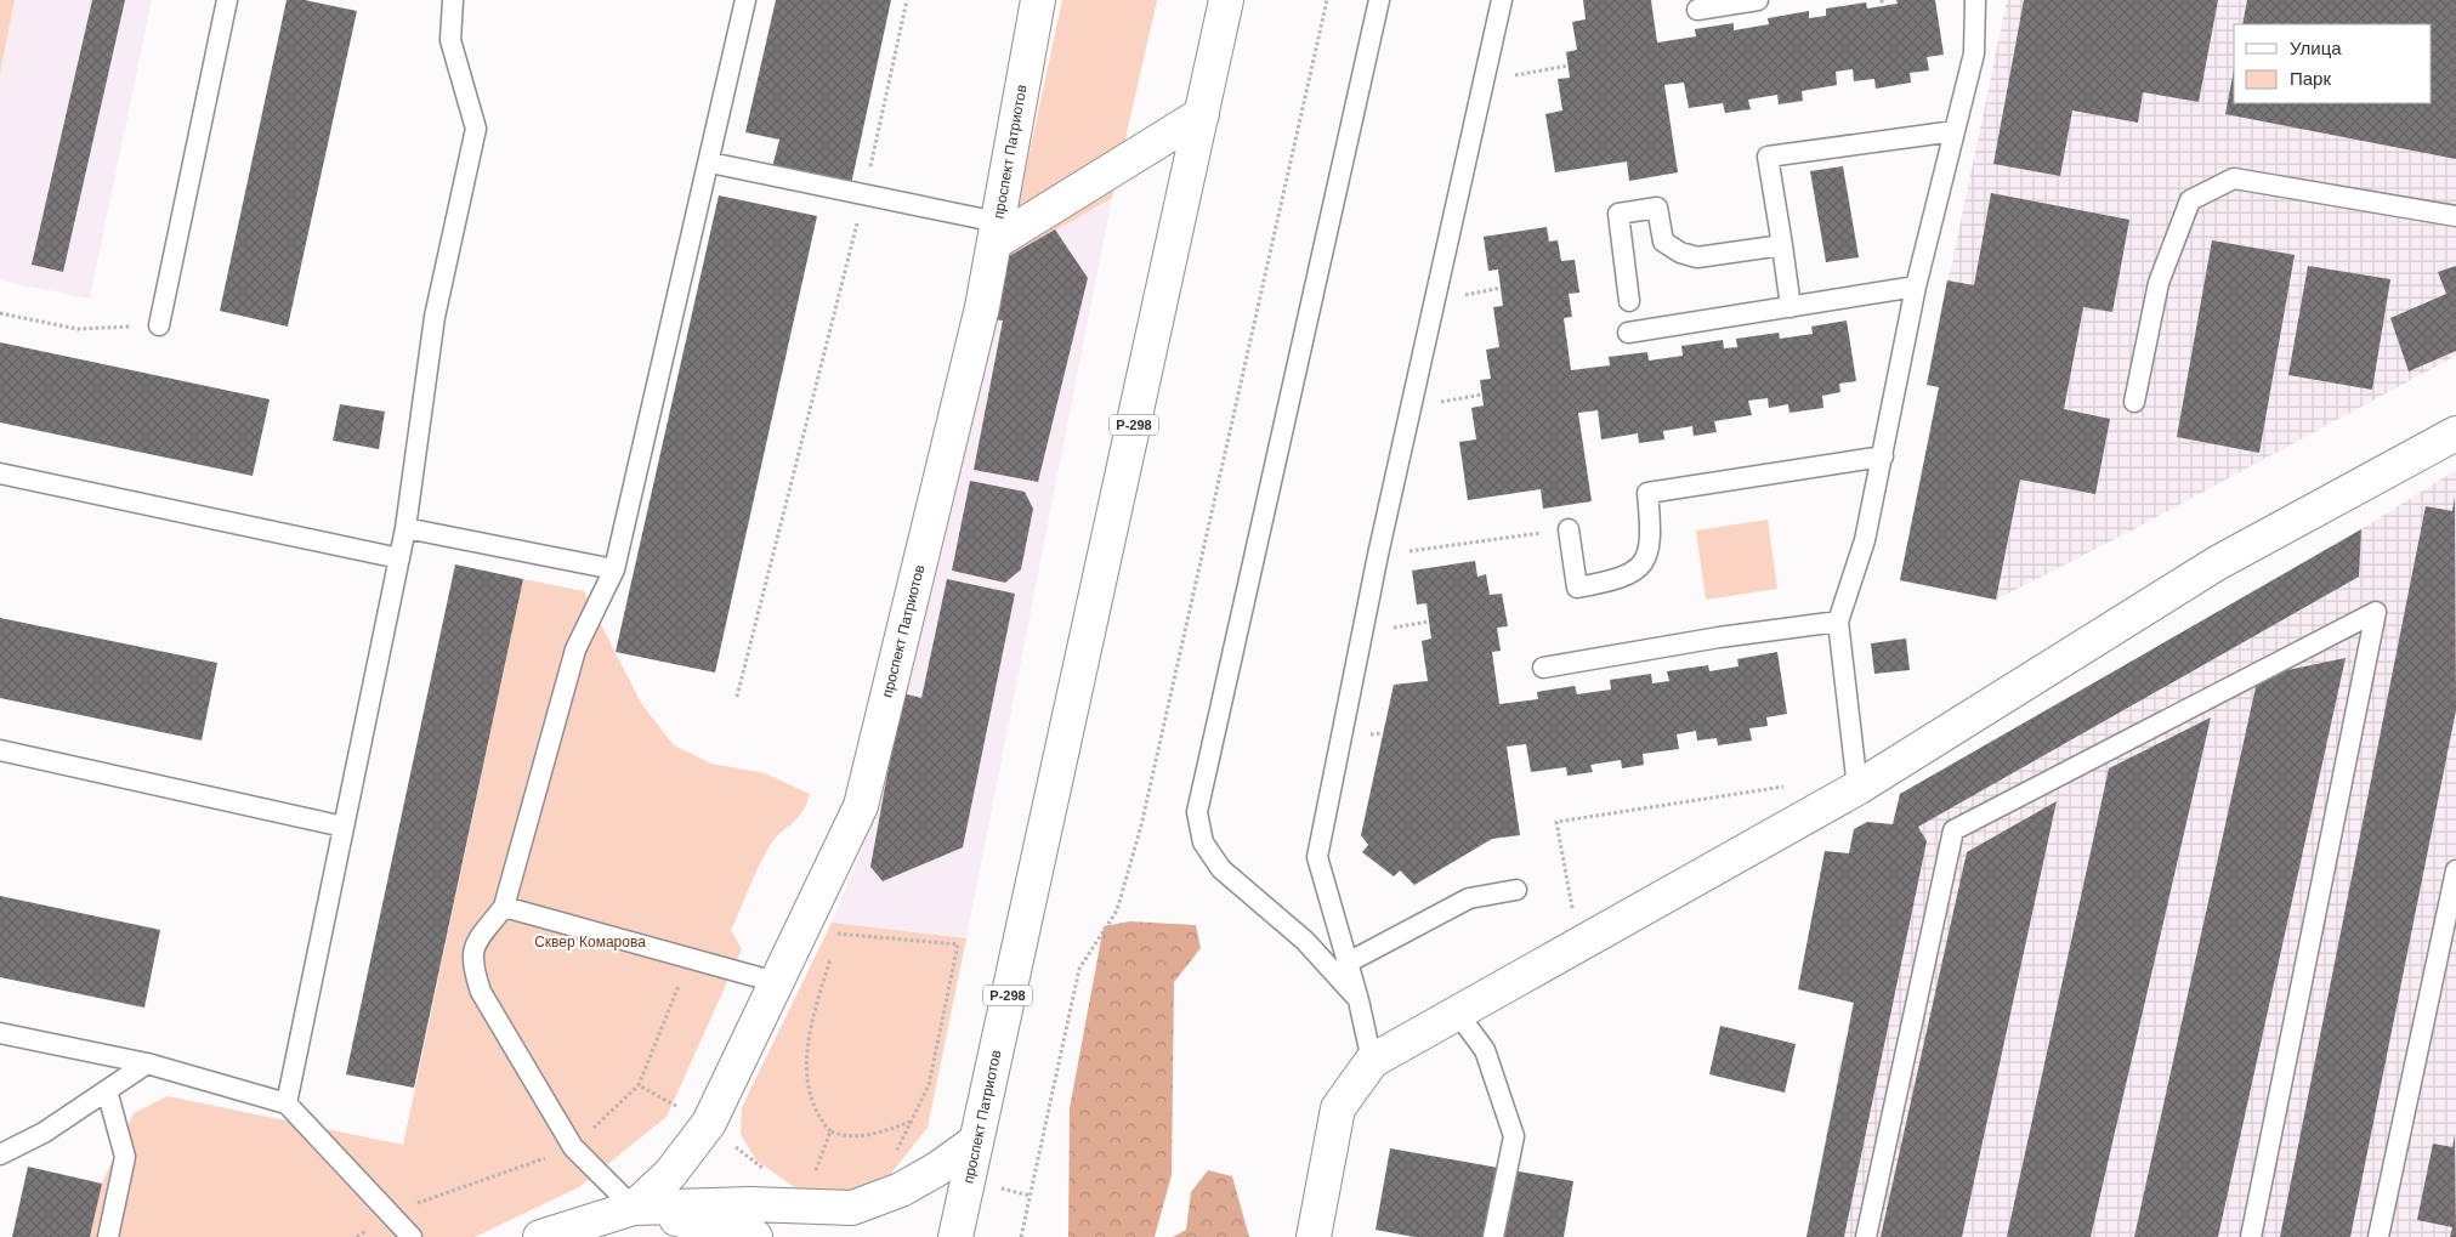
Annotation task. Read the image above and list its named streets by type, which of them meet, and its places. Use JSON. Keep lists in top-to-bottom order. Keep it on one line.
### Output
{"streets":{"main road":["проспект Патриотов","Р-298"]},"parks":["Сквер Комарова"],"legend":["Улица","Парк"]}
